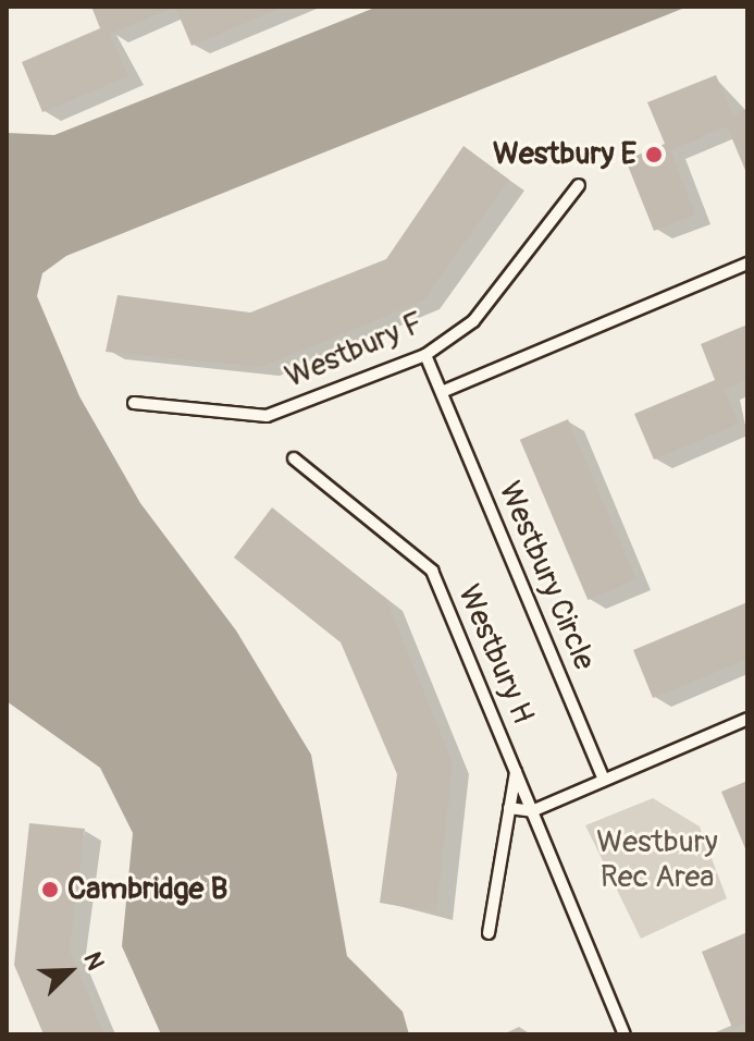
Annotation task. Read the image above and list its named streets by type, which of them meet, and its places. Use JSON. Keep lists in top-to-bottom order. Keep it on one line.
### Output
{"streets":{"lane":["Westbury F","Westbury Circle","Westbury H"]},"crossings":[["Westbury F","Westbury Circle"]],"parks":["Westbury Rec Area"],"places":["Westbury E","Cambridge B"],"north":"top right"}
